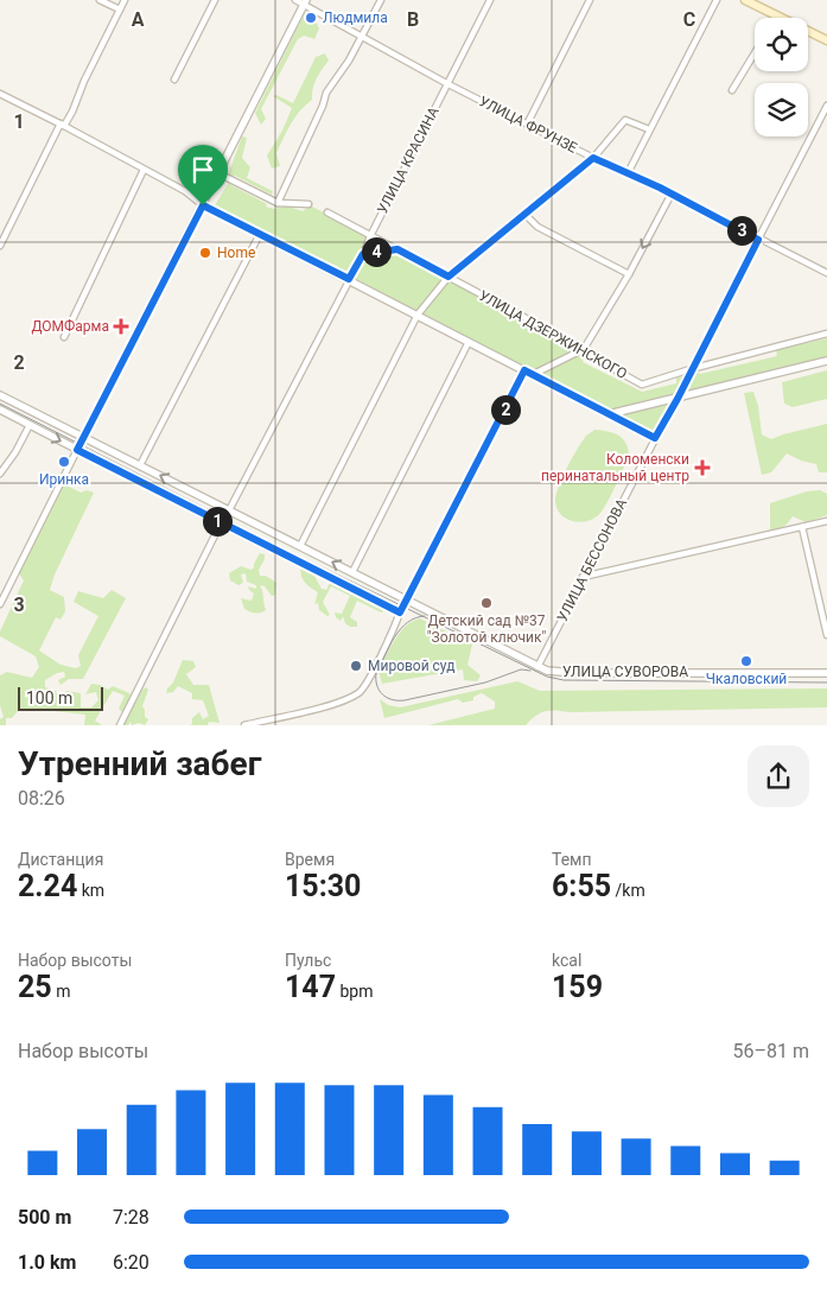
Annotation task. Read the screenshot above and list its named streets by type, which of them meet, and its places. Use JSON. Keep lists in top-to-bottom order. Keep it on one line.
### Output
{"streets":{"street":["УЛИЦА ФРУНЗЕ","УЛИЦА КРАСИНА","УЛИЦА ДЗЕРЖИНСКОГО","УЛИЦА БЕССОНОВА","УЛИЦА СУВОРОВА"]},"crossings":[["УЛИЦА ФРУНЗЕ","УЛИЦА КРАСИНА"],["УЛИЦА ФРУНЗЕ","УЛИЦА БЕССОНОВА"],["УЛИЦА КРАСИНА","УЛИЦА ДЗЕРЖИНСКОГО"],["УЛИЦА КРАСИНА","УЛИЦА СУВОРОВА"],["УЛИЦА ДЗЕРЖИНСКОГО","УЛИЦА БЕССОНОВА"],["УЛИЦА БЕССОНОВА","УЛИЦА СУВОРОВА"]],"places":{"other":["Людмила","Home","Иринка","Детский сад №37 \"Золотой ключик\"","Чкаловский","Мировой суд"],"health":["ДОМФарма","Коломенски перинатальный центр"]},"scale_bar":"100 m","page":{"pins":["3","4","2","1"],"scale":"100 m","heading":["Утренний забег","08:26"],"stats":[["Дистанция","2.24 km"],["Время","15:30"],["Темп","6:55 /km"],["Набор высоты","25 m"],["Пульс","147 bpm"],["kcal","159"]],"chart":["Набор высоты","56–81 m"],"list":[{"name":"500 m","note":"7:28"},{"name":"1.0 km","note":"6:20"}]},"grid":{"columns":["A","B","C"],"rows":["1","2","3"]}}
